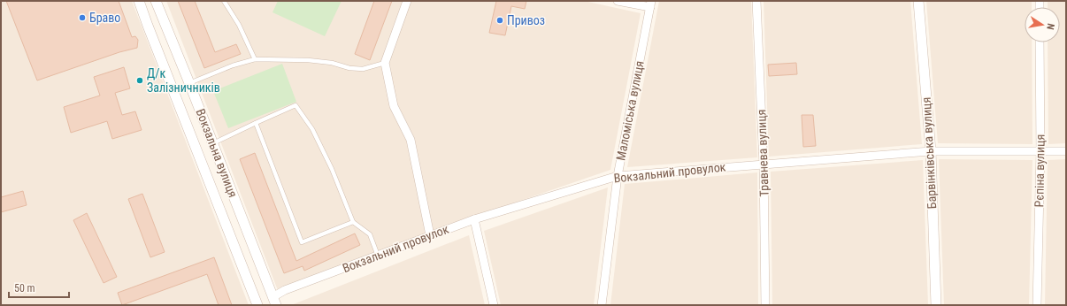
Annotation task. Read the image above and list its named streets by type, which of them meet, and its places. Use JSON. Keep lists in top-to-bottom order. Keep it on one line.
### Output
{"streets":{"street":["Маломіська вулиця","Вокзальна вулиця","Травнева вулиця","Барвінківська вулиця","Рєпіна вулиця","Вокзальний провулок"]},"crossings":[["Маломіська вулиця","Вокзальний провулок"],["Вокзальна вулиця","Вокзальний провулок"],["Травнева вулиця","Вокзальний провулок"],["Барвінківська вулиця","Вокзальний провулок"],["Рєпіна вулиця","Вокзальний провулок"]],"places":["Браво","Привоз","Д/к Залізничників"],"scale_bar":"50 m","north":"right"}
